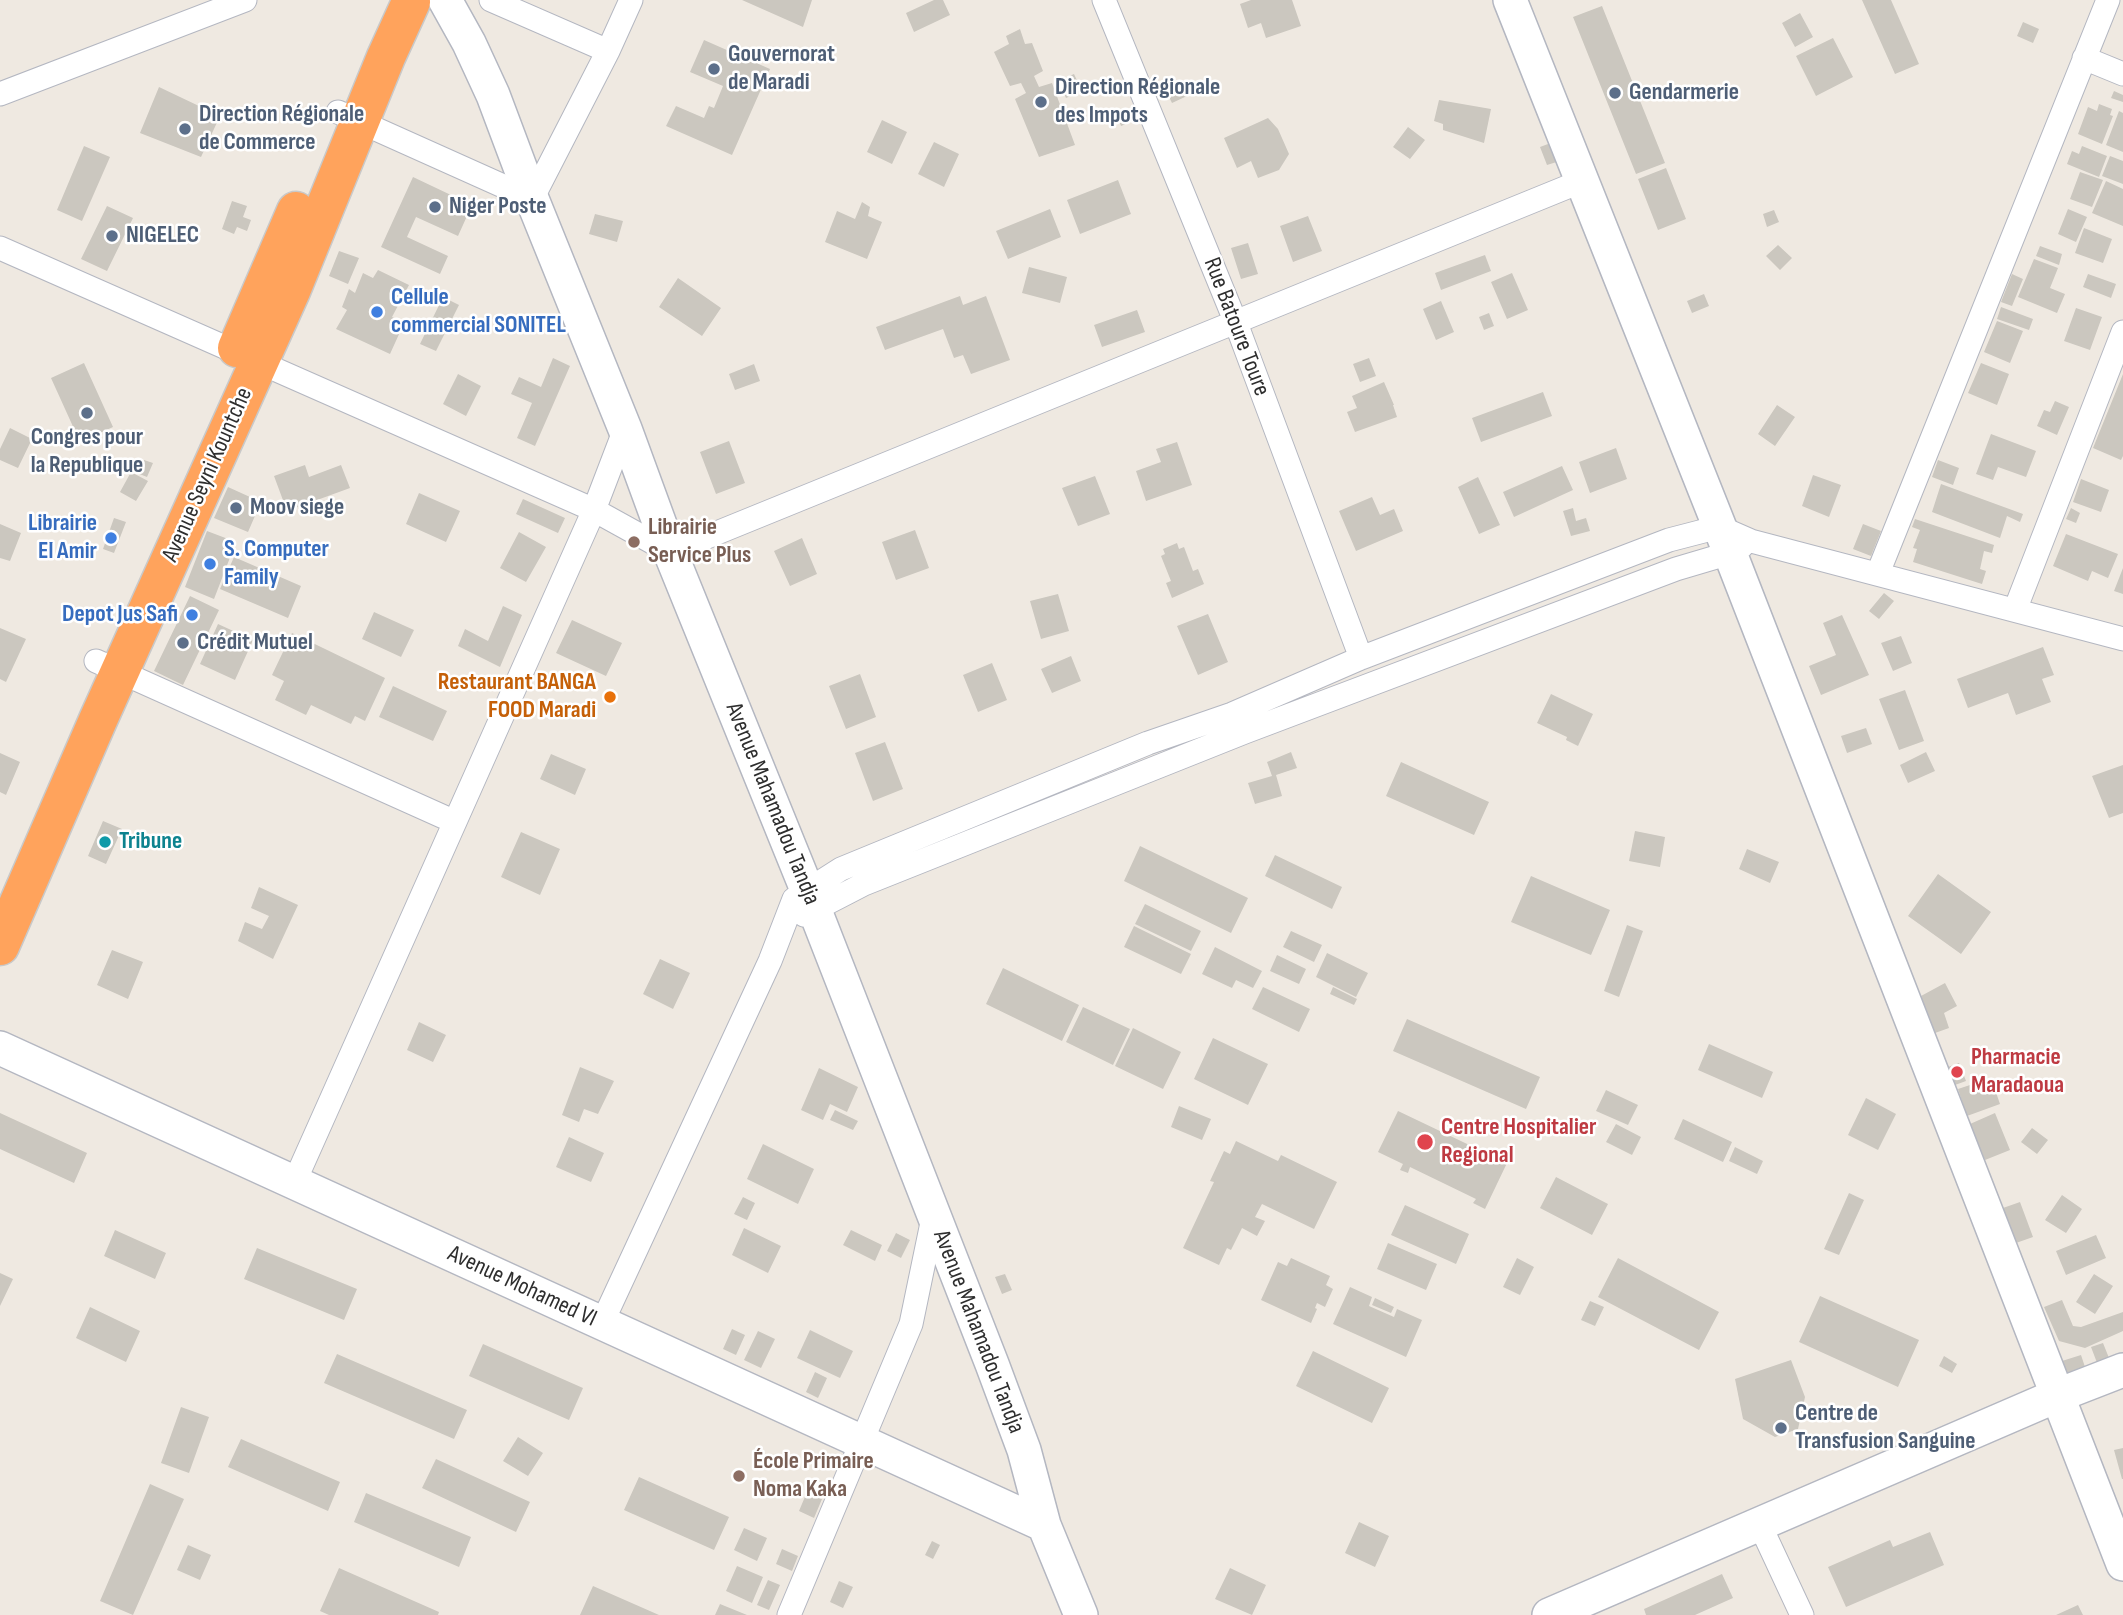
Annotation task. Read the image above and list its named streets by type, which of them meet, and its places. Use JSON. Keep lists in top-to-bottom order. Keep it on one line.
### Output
{"streets":{"highway":["Avenue Seyni Kountche"],"street":["Rue Batoure Toure","Avenue Mahamadou Tandja","Avenue Mohamed VI"]},"crossings":[["Avenue Seyni Kountche","Avenue Mahamadou Tandja"],["Avenue Mahamadou Tandja","Avenue Mohamed VI"]],"places":["Gouvernorat de Maradi","Gendarmerie","Direction Régionale des Impots","Direction Régionale de Commerce","Niger Poste","NIGELEC","Cellule commercial SONITEL","Congres pour la Republique","Moov siege","Librairie El Amir","Librairie Service Plus","S. Computer Family","Depot Jus Safi","Crédit Mutuel","Restaurant BANGA FOOD Maradi","Tribune","Pharmacie Maradaoua","Centre Hospitalier Regional","Centre de Transfusion Sanguine","École Primaire Noma Kaka"]}
